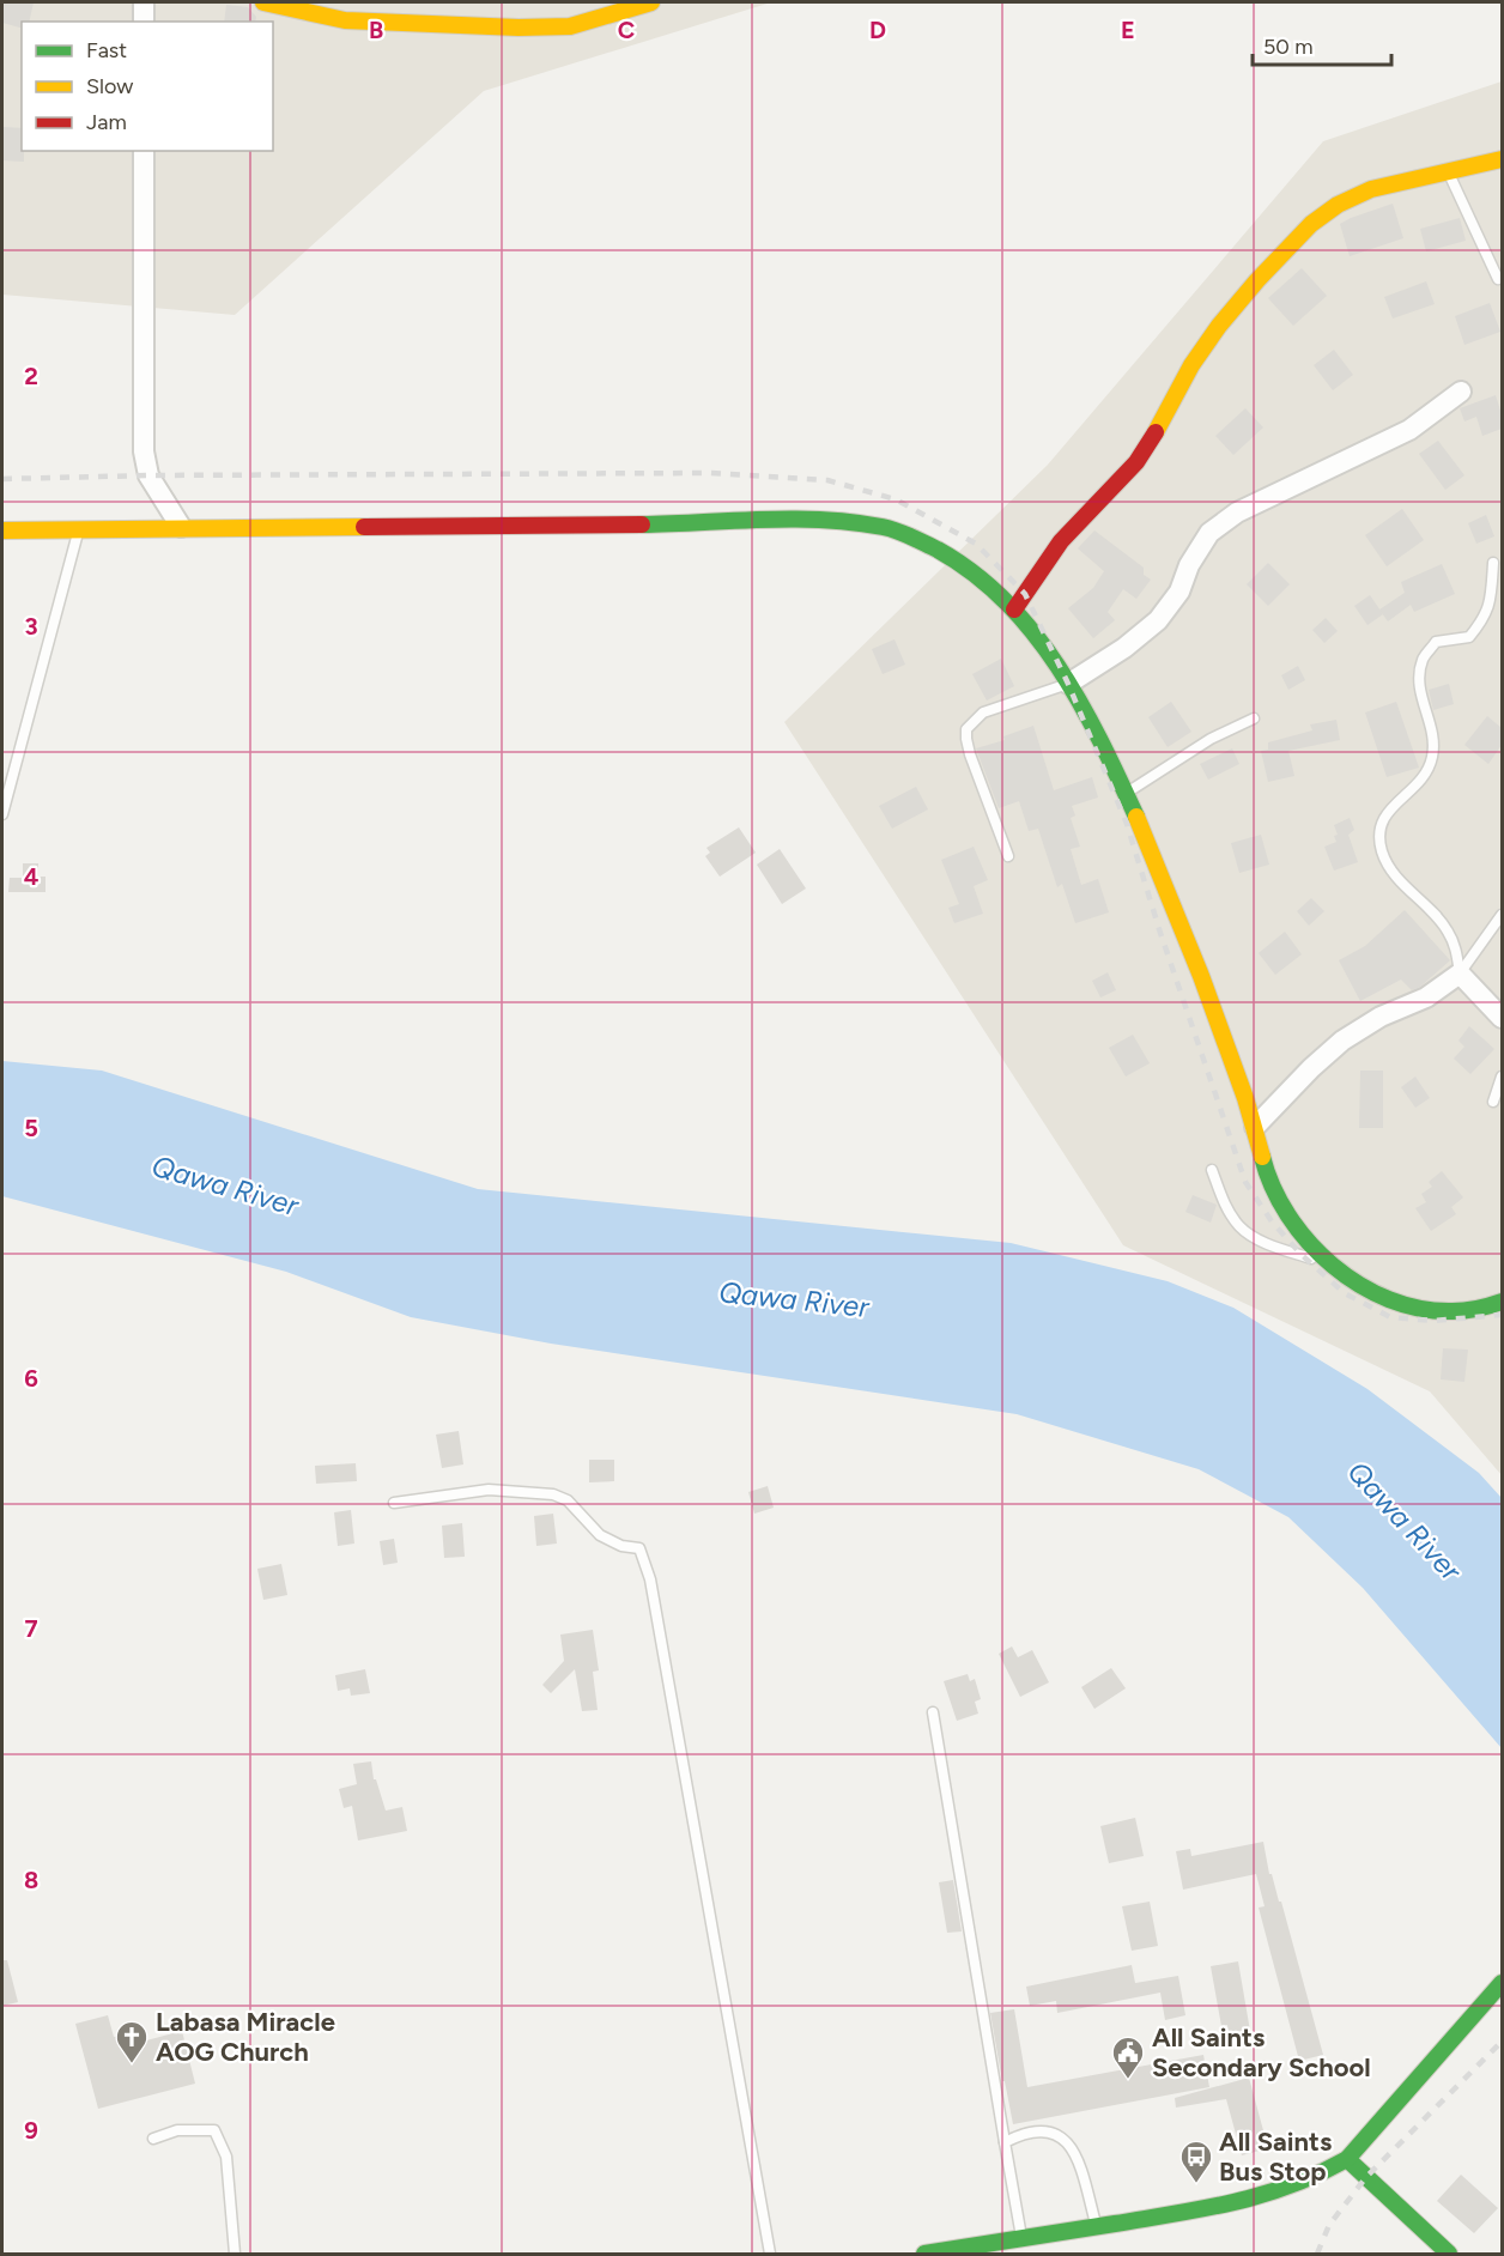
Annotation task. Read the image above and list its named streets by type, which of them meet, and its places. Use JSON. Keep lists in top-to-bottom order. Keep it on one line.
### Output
{"water":["Qawa River"],"places":{"church":["Labasa Miracle AOG Church"],"public building":["All Saints Secondary School"],"bus stop":["All Saints Bus Stop"]},"legend":["Fast","Slow","Jam"],"scale_bar":"50 m","grid":{"columns":["B","C","D","E"],"rows":["2","3","4","5","6","7","8","9"]}}
